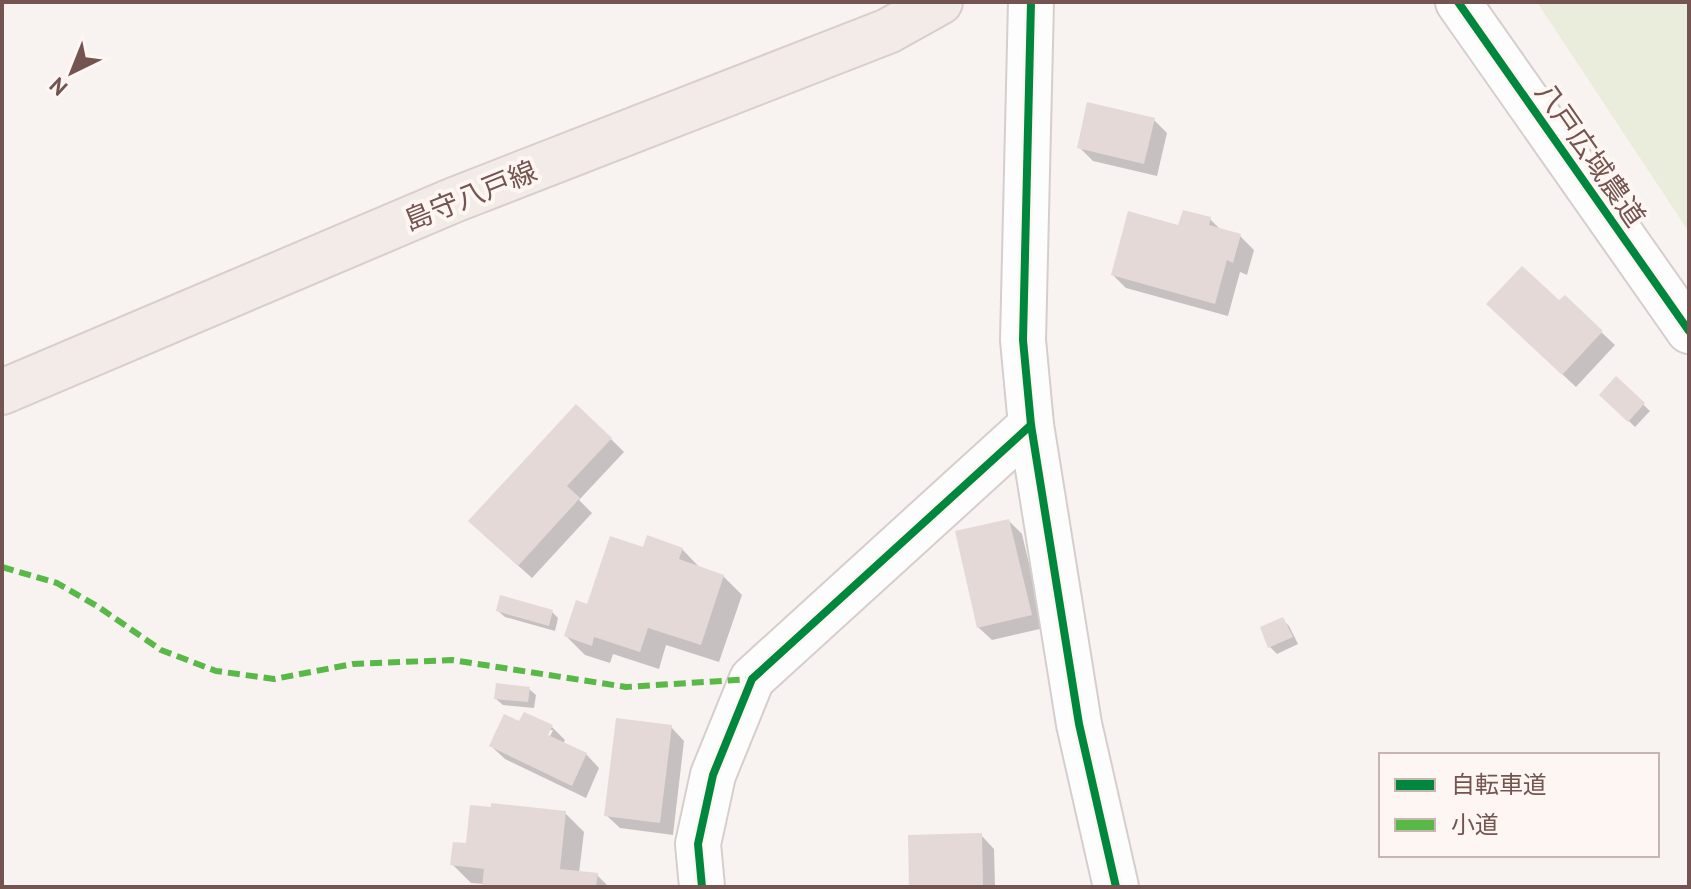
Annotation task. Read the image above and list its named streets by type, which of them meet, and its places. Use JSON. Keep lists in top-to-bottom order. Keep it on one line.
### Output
{"streets":{"main road":["島守八戸線"],"street":["八戸広域農道"]},"legend":["自転車道","小道"],"north":"bottom left"}
